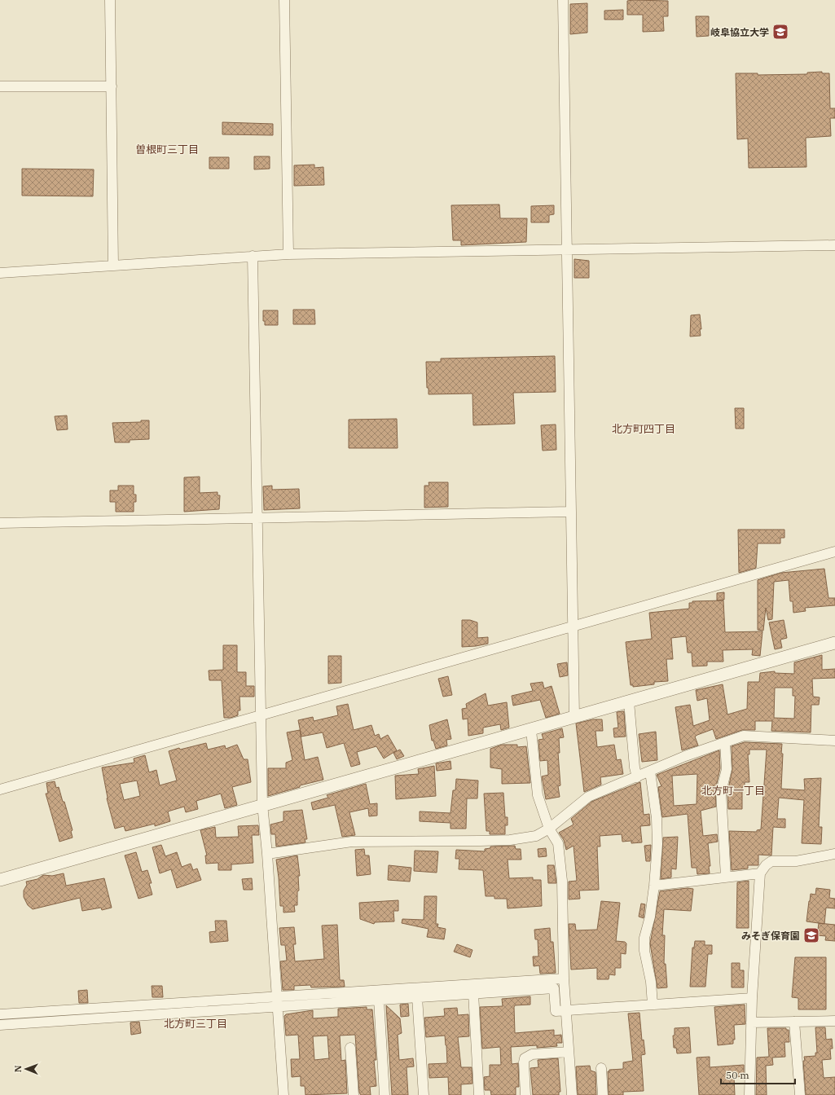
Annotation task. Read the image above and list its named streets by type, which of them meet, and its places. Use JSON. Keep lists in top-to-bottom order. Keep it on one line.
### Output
{"districts":["曽根町三丁目","北方町四丁目","北方町一丁目","北方町三丁目"],"places":{"school or university":["岐阜協立大学","みそぎ保育園"]},"scale_bar":"50 m","north":"left"}
